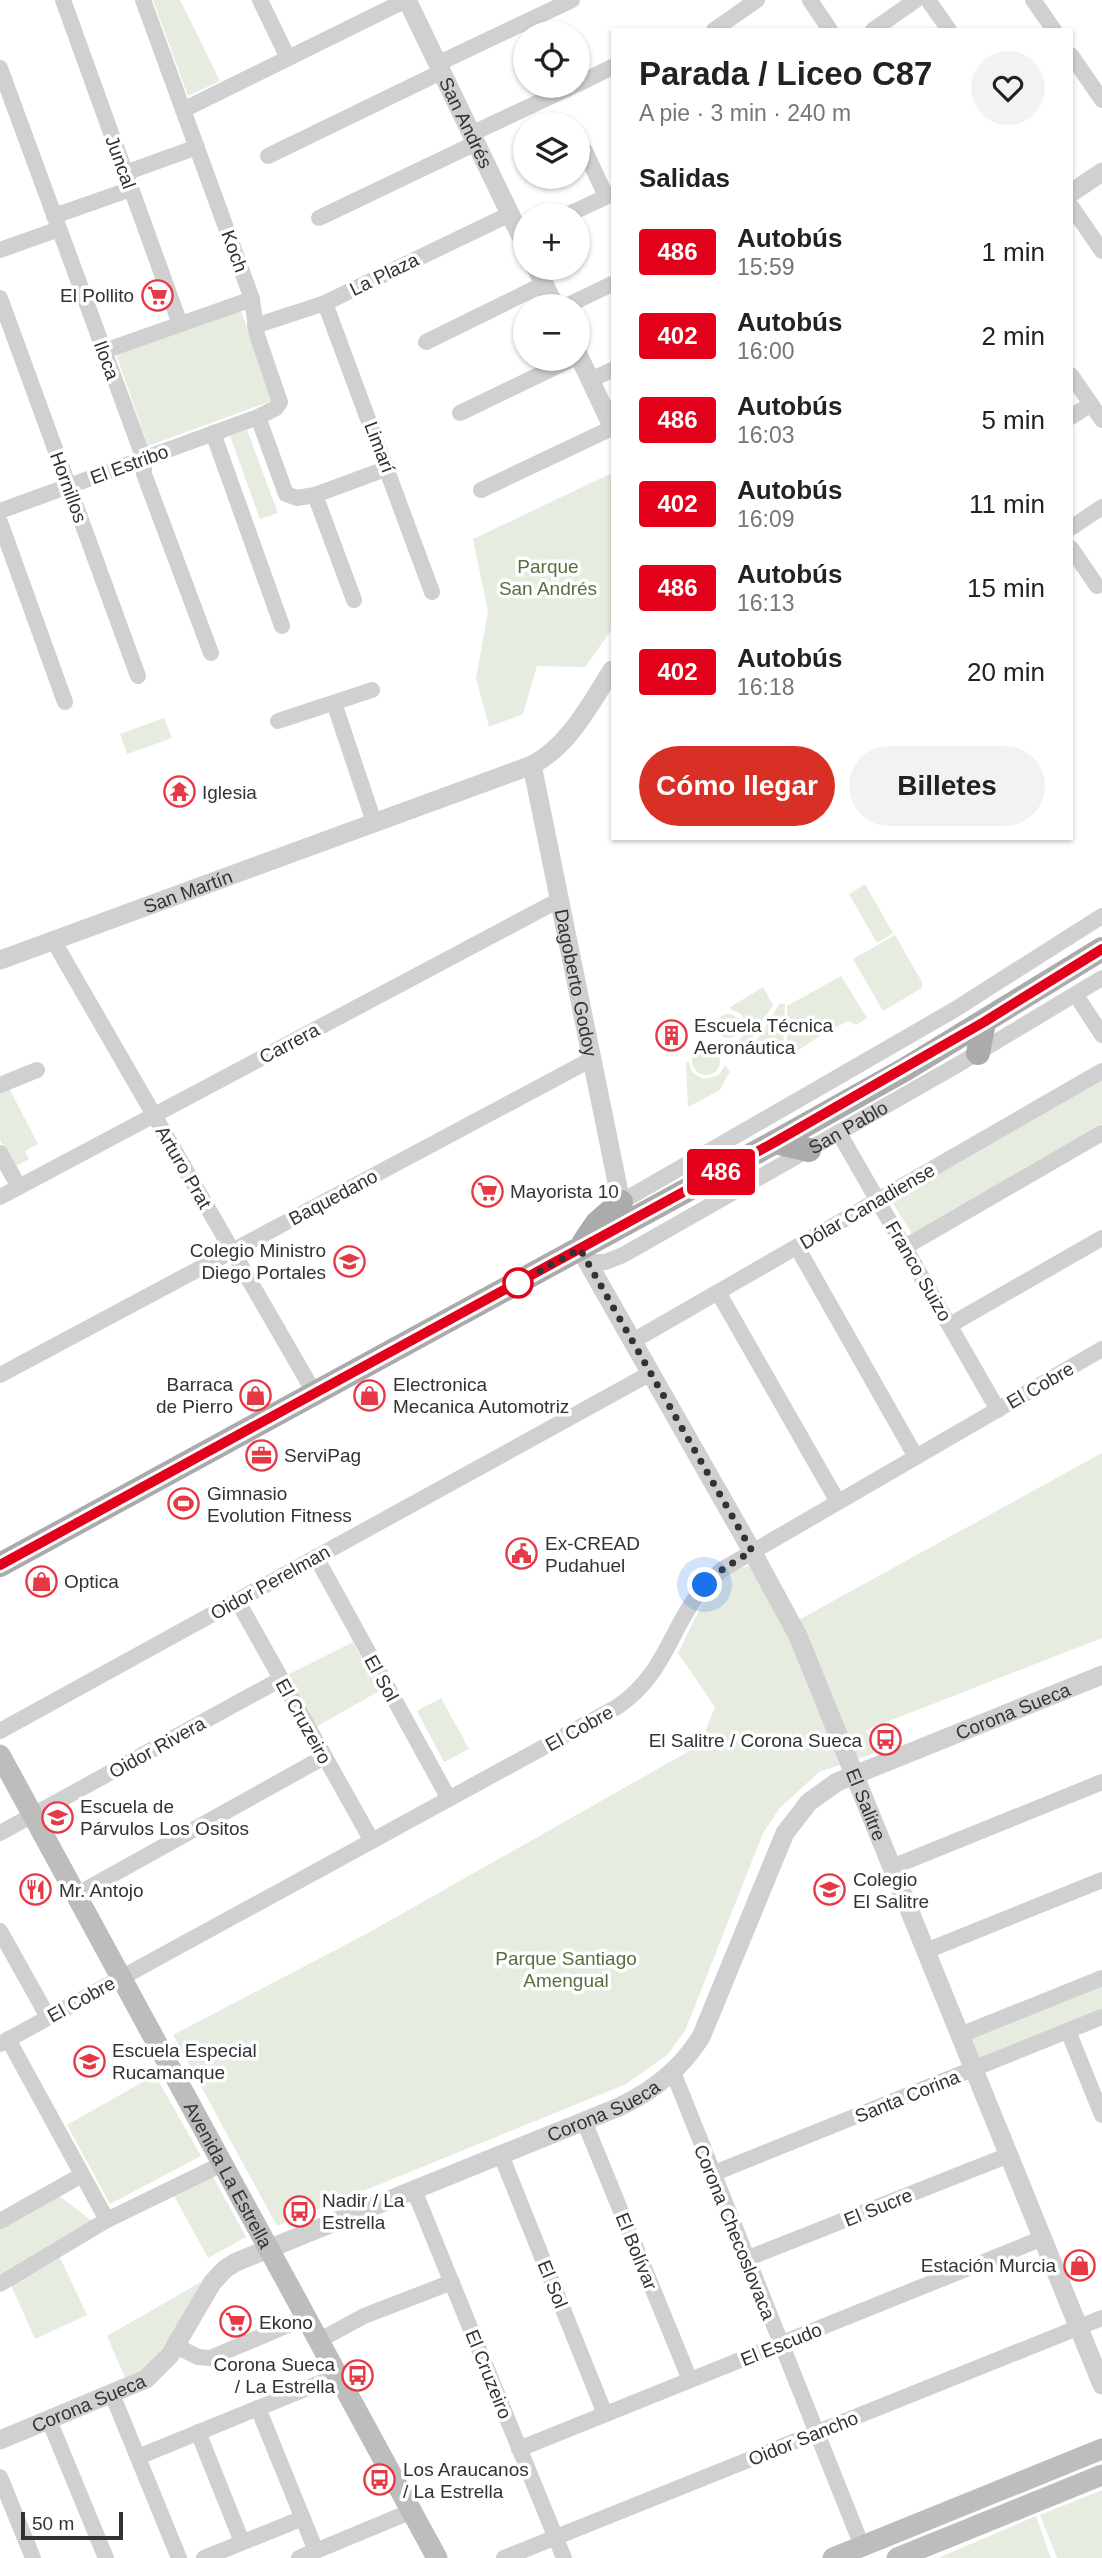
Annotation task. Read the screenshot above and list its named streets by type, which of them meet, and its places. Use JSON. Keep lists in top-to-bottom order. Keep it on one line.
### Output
{"streets":{"main road":["San Pablo","Avenida La Estrella"],"street":["San Andrés","Juncal","Koch","La Plaza","Iloca","Limarí","El Estribo","Hornillos","San Martín","Dagoberto Godoy","Carrera","Arturo Prat","Baquedano","Dólar Canadiense","Franco Suizo","El Cobre","Oidor Perelman","El Sol","Corona Sueca","El Cruzeiro","Oidor Rivera","El Salitre","Santa Corina","El Sucre","Corona Checoslovaca","El Bolívar","El Escudo","Oidor Sancho"]},"crossings":[["San Andrés","La Plaza"],["Koch","La Plaza"],["Koch","El Estribo"],["La Plaza","Limarí"],["Iloca","El Estribo"],["El Estribo","Hornillos"],["San Martín","Dagoberto Godoy"],["San Martín","Arturo Prat"],["Dagoberto Godoy","Carrera"],["Dagoberto Godoy","Baquedano"],["Carrera","Arturo Prat"],["San Pablo","Arturo Prat"],["San Pablo","Franco Suizo"],["San Pablo","El Salitre"],["Arturo Prat","Baquedano"],["Dólar Canadiense","Franco Suizo"],["Dólar Canadiense","El Salitre"],["Franco Suizo","El Cobre"],["El Cobre","El Sol"],["El Cobre","El Cruzeiro"],["El Cobre","El Salitre"],["El Cobre","Avenida La Estrella"],["Oidor Perelman","El Sol"],["Oidor Perelman","El Cruzeiro"],["Oidor Perelman","El Salitre"],["El Sol","Corona Sueca"],["El Sol","El Escudo"],["Corona Sueca","El Cruzeiro"],["Corona Sueca","El Salitre"],["Corona Sueca","Avenida La Estrella"],["Corona Sueca","Corona Checoslovaca"],["Corona Sueca","El Bolívar"],["El Cruzeiro","Oidor Rivera"],["El Cruzeiro","El Escudo"],["El Cruzeiro","Oidor Sancho"],["Oidor Rivera","Avenida La Estrella"],["El Salitre","Santa Corina"],["El Salitre","El Sucre"],["El Salitre","El Escudo"],["El Salitre","Oidor Sancho"],["Santa Corina","Corona Checoslovaca"],["El Sucre","Corona Checoslovaca"],["Corona Checoslovaca","El Escudo"],["Corona Checoslovaca","Oidor Sancho"],["El Bolívar","El Escudo"]],"parks":["Parque San Andrés","Parque Santiago Amengual"],"places":{"supermarket":["El Pollito","Mayorista 10","Ekono"],"temple":["Iglesia"],"building":["Escuela Técnica Aeronáutica"],"school or university":["Colegio Ministro Diego Portales","Escuela de Párvulos Los Ositos","Colegio El Salitre","Escuela Especial Rucamanque"],"shop":["Barraca de Pierro","Electronica Mecanica Automotriz","Optica","Estación Murcia"],"office":["ServiPag"],"sports":["Gimnasio Evolution Fitness"],"public building":["Ex-CREAD Pudahuel"],"bus stop":["El Salitre / Corona Sueca","Nadir / La Estrella","Corona Sueca / La Estrella","Los Araucanos / La Estrella"],"restaurant":["Mr. Antojo"]},"lines":["bus line 486"],"scale_bar":"50 m","page":{"on_map":"486","map_buttons":["+","−"],"heading":[["Parada / Liceo C87","A pie · 3 min · 240 m"],"Salidas"],"list":[{"mark":"486","name":"Autobús","note":"15:59","value":"1 min"},{"mark":"402","name":"Autobús","note":"16:00","value":"2 min"},{"mark":"486","name":"Autobús","note":"16:03","value":"5 min"},{"mark":"402","name":"Autobús","note":"16:09","value":"11 min"},{"mark":"486","name":"Autobús","note":"16:13","value":"15 min"},{"mark":"402","name":"Autobús","note":"16:18","value":"20 min"}],"buttons":["Cómo llegar","Billetes"],"scale":"50 m"}}
